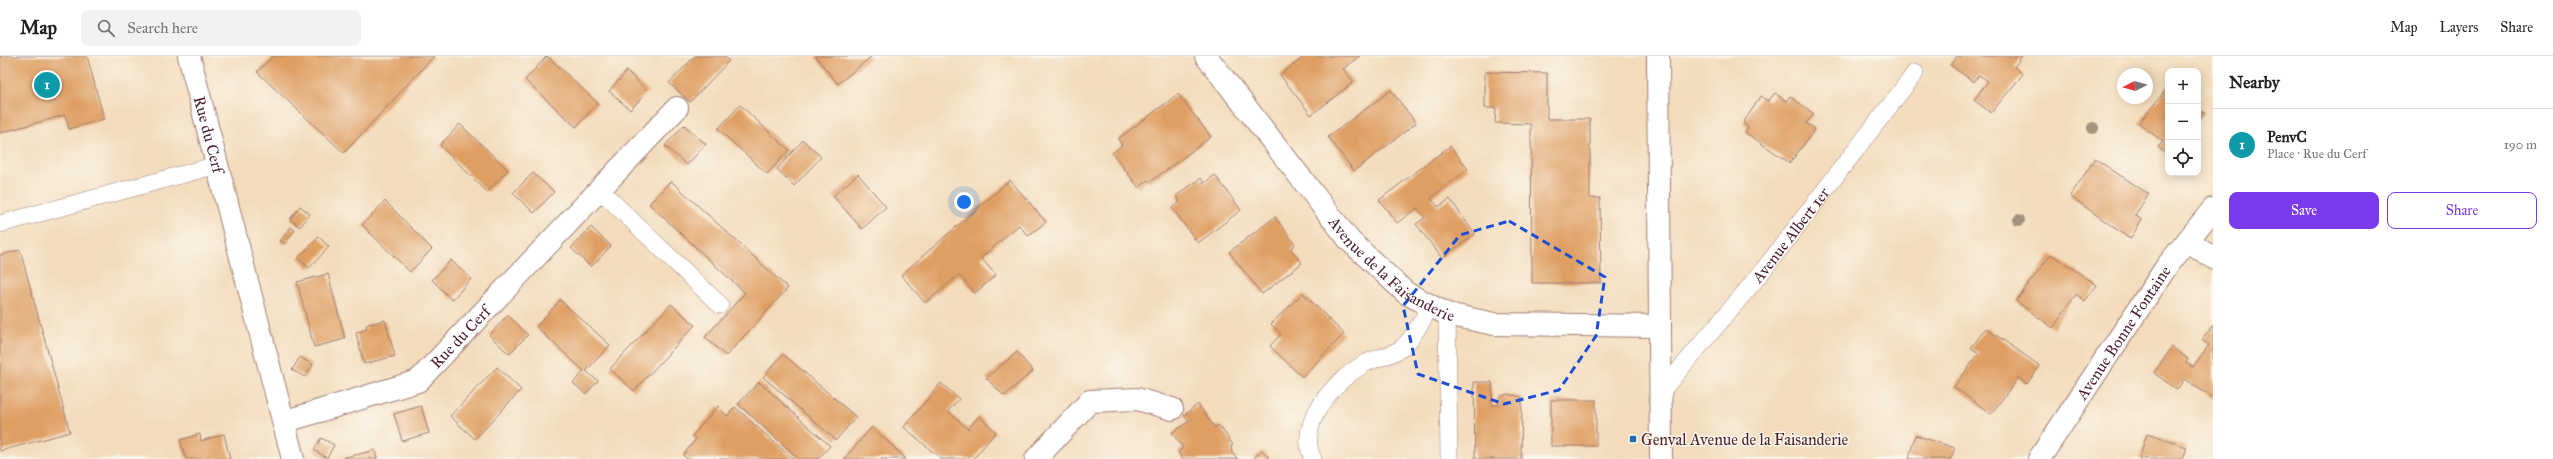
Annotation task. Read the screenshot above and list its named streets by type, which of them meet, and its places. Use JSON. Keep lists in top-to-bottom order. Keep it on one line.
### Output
{"streets":{"street":["Rue du Cerf","Avenue de la Faisanderie","Avenue Bonne Fontaine"],"lane":["Avenue Albert 1er"]},"places":{"transit":["Genval Avenue de la Faisanderie"]},"north":"left","page":{"header":"Map","search":"Search here","nav":["Map","Layers","Share"],"heading":"Nearby","map_buttons":["+","−"],"pins":"1","list":[{"mark":"1","name":"PenvC","note":"Place · Rue du Cerf","value":"190 m"}],"buttons":["Save","Share"]}}
